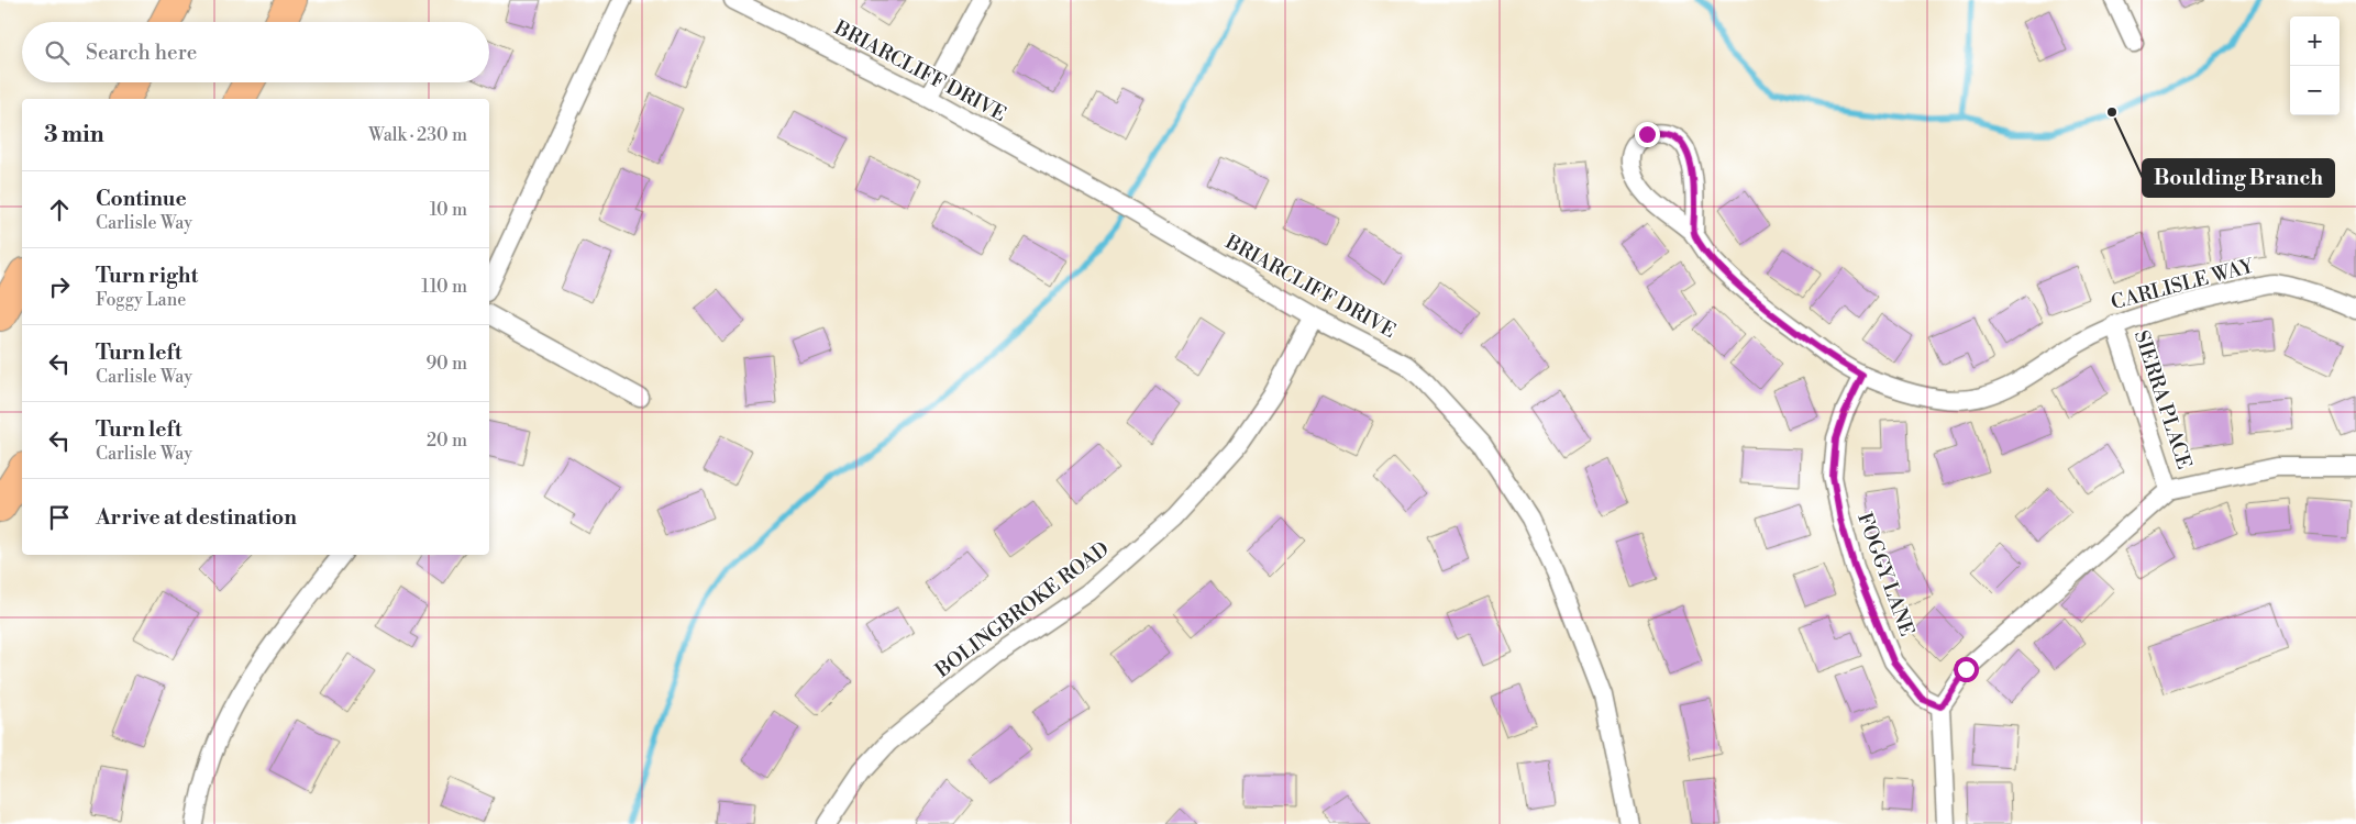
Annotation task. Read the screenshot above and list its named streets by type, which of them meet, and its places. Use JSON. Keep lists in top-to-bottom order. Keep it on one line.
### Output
{"streets":{"street":["BRIARCLIFF DRIVE","CARLISLE WAY","SIERRA PLACE","FOGGY LANE","BOLINGBROKE ROAD"]},"crossings":[["BRIARCLIFF DRIVE","BOLINGBROKE ROAD"],["CARLISLE WAY","SIERRA PLACE"],["CARLISLE WAY","FOGGY LANE"]],"places":["Boulding Branch"],"page":{"map_buttons":["+","−"],"search":"Search here","heading":["3 min","Walk · 230 m"],"list":[["Continue","Carlisle Way","10 m"],["Turn right","Foggy Lane","110 m"],["Turn left","Carlisle Way","90 m"],["Turn left","Carlisle Way","20 m"],"Arrive at destination"]}}
